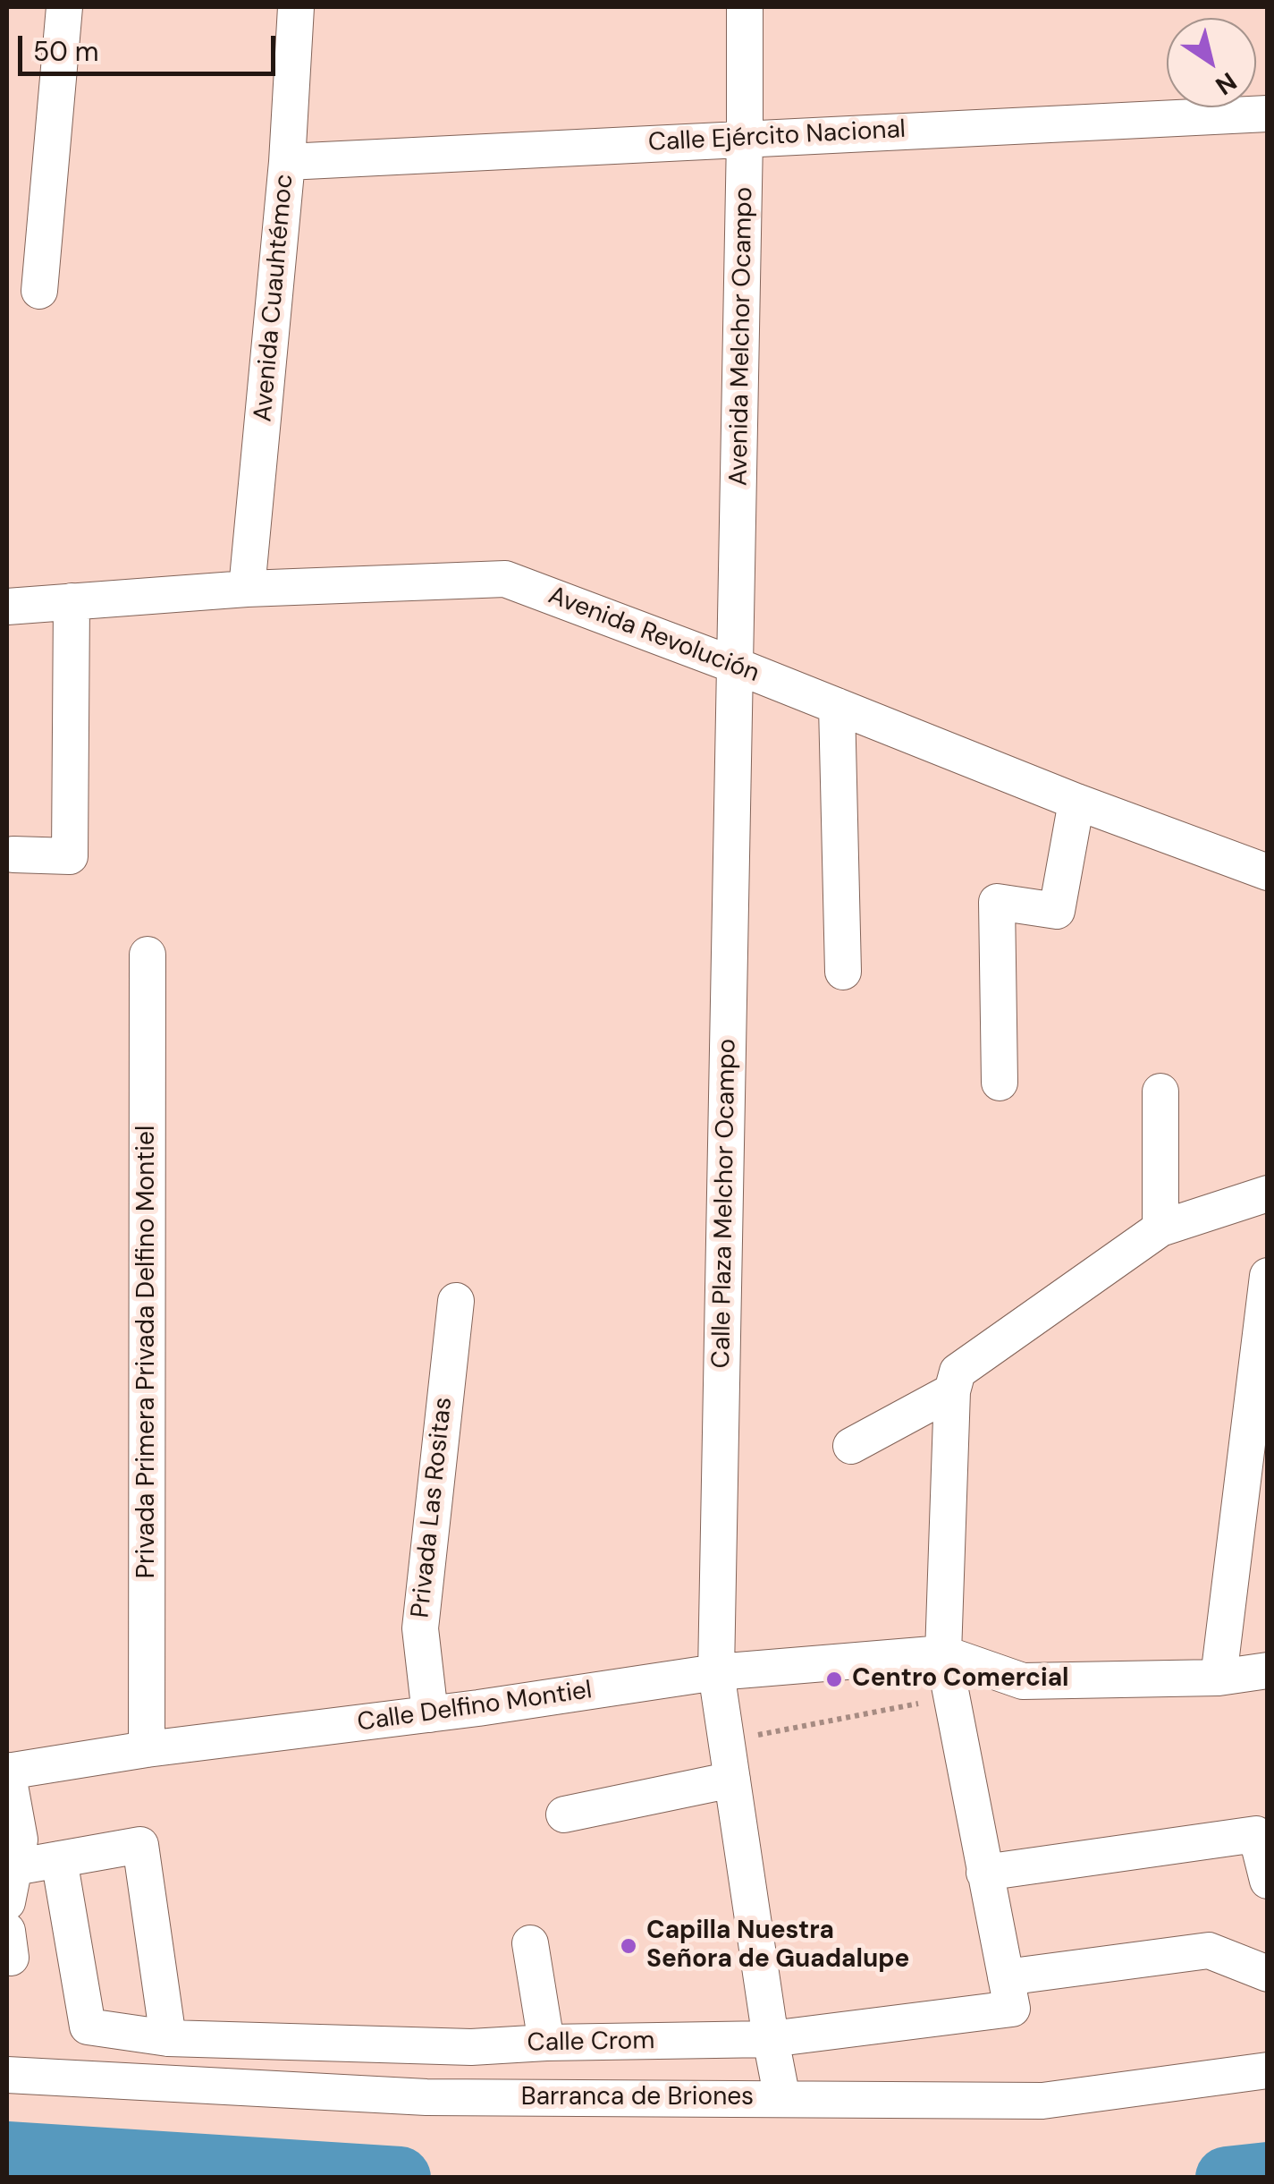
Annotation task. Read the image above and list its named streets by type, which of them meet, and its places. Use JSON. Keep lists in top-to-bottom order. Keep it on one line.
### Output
{"streets":{"street":["Calle Ejército Nacional","Avenida Cuauhtémoc","Avenida Melchor Ocampo","Avenida Revolución","Calle Plaza Melchor Ocampo","Privada Primera Privada Delfino Montiel","Privada Las Rositas","Calle Delfino Montiel","Calle Crom","Barranca de Briones"]},"crossings":[["Calle Ejército Nacional","Avenida Cuauhtémoc"],["Calle Ejército Nacional","Avenida Melchor Ocampo"],["Avenida Cuauhtémoc","Avenida Revolución"],["Avenida Melchor Ocampo","Avenida Revolución"],["Avenida Melchor Ocampo","Calle Plaza Melchor Ocampo"],["Avenida Revolución","Calle Plaza Melchor Ocampo"],["Calle Plaza Melchor Ocampo","Calle Delfino Montiel"],["Calle Plaza Melchor Ocampo","Calle Crom"],["Calle Plaza Melchor Ocampo","Barranca de Briones"],["Privada Primera Privada Delfino Montiel","Calle Delfino Montiel"],["Privada Las Rositas","Calle Delfino Montiel"]],"places":["Centro Comercial","Capilla Nuestra Señora de Guadalupe"],"scale_bar":"50 m","north":"bottom right"}
